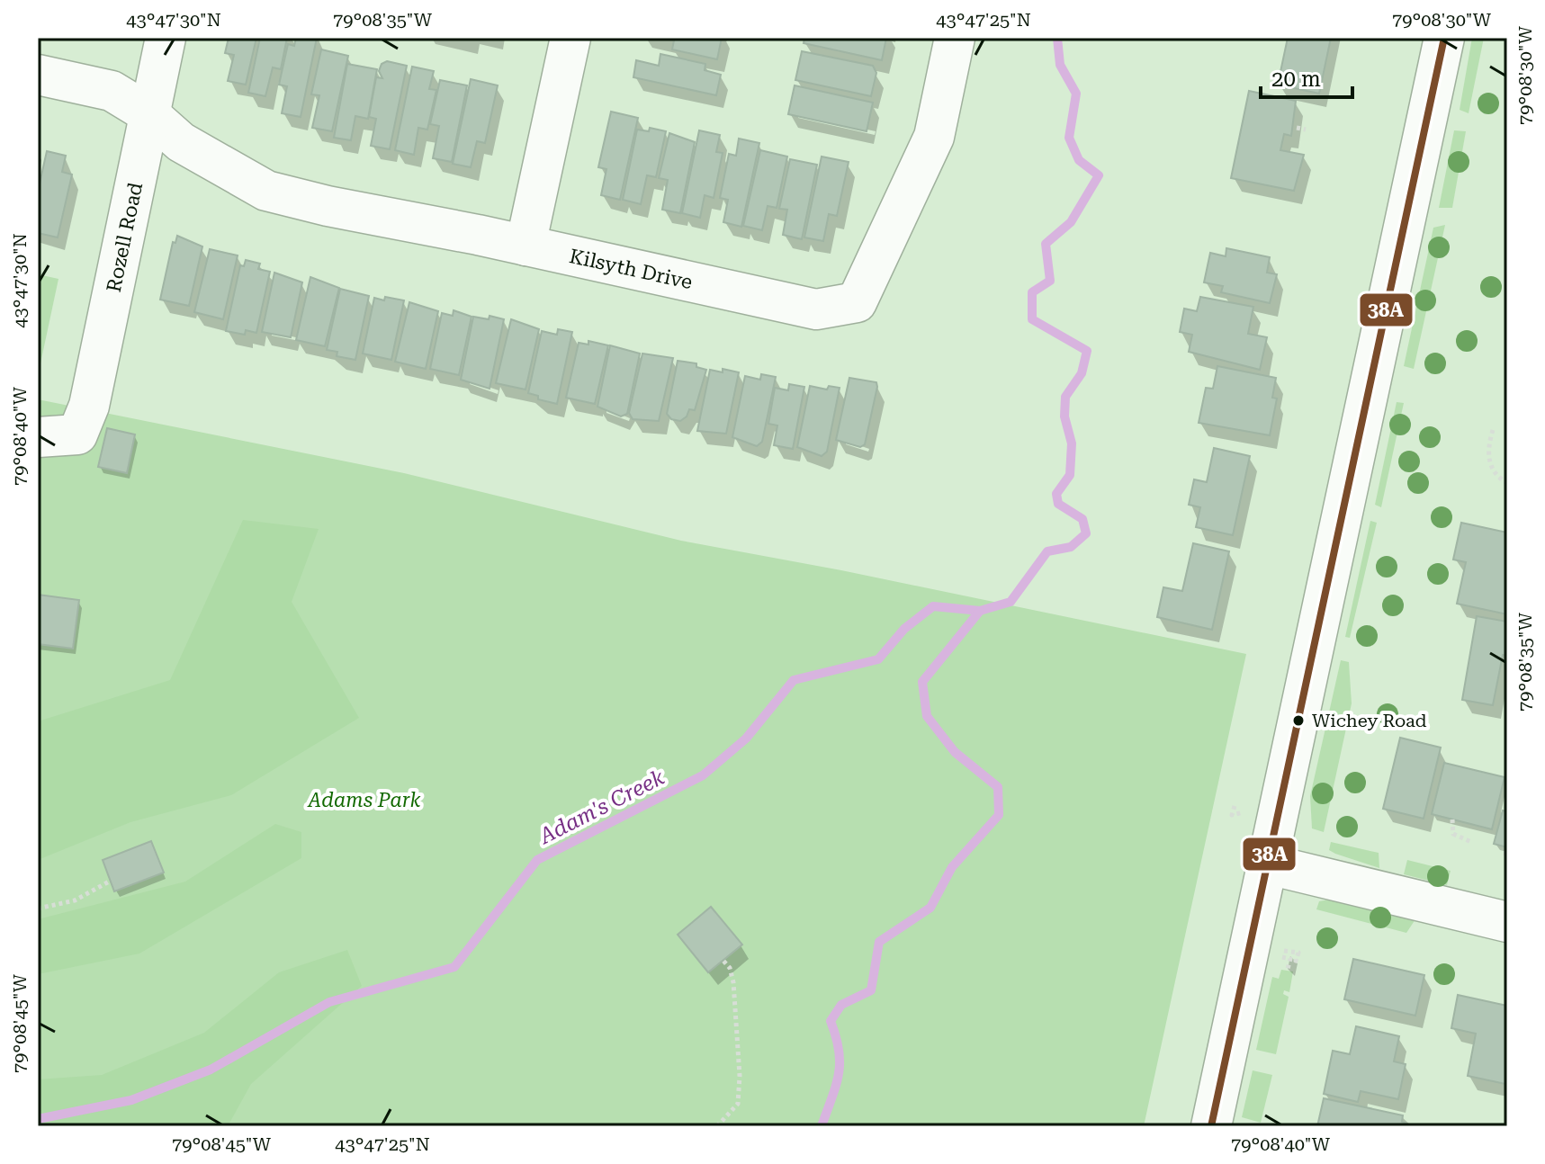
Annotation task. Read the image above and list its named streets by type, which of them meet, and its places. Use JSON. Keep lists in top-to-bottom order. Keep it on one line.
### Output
{"streets":{"street":["Rozell Road","Kilsyth Drive"]},"crossings":[["Rozell Road","Kilsyth Drive"]],"water":["Adam's Creek"],"parks":["Adams Park"],"places":["Wichey Road"],"lines":["transit line 38A"],"scale_bar":"20 m","coordinates":["43°47'30\"N","79°08'35\"W","43°47'25\"N","79°08'30\"W","79°08'40\"W","79°08'45\"W"]}
